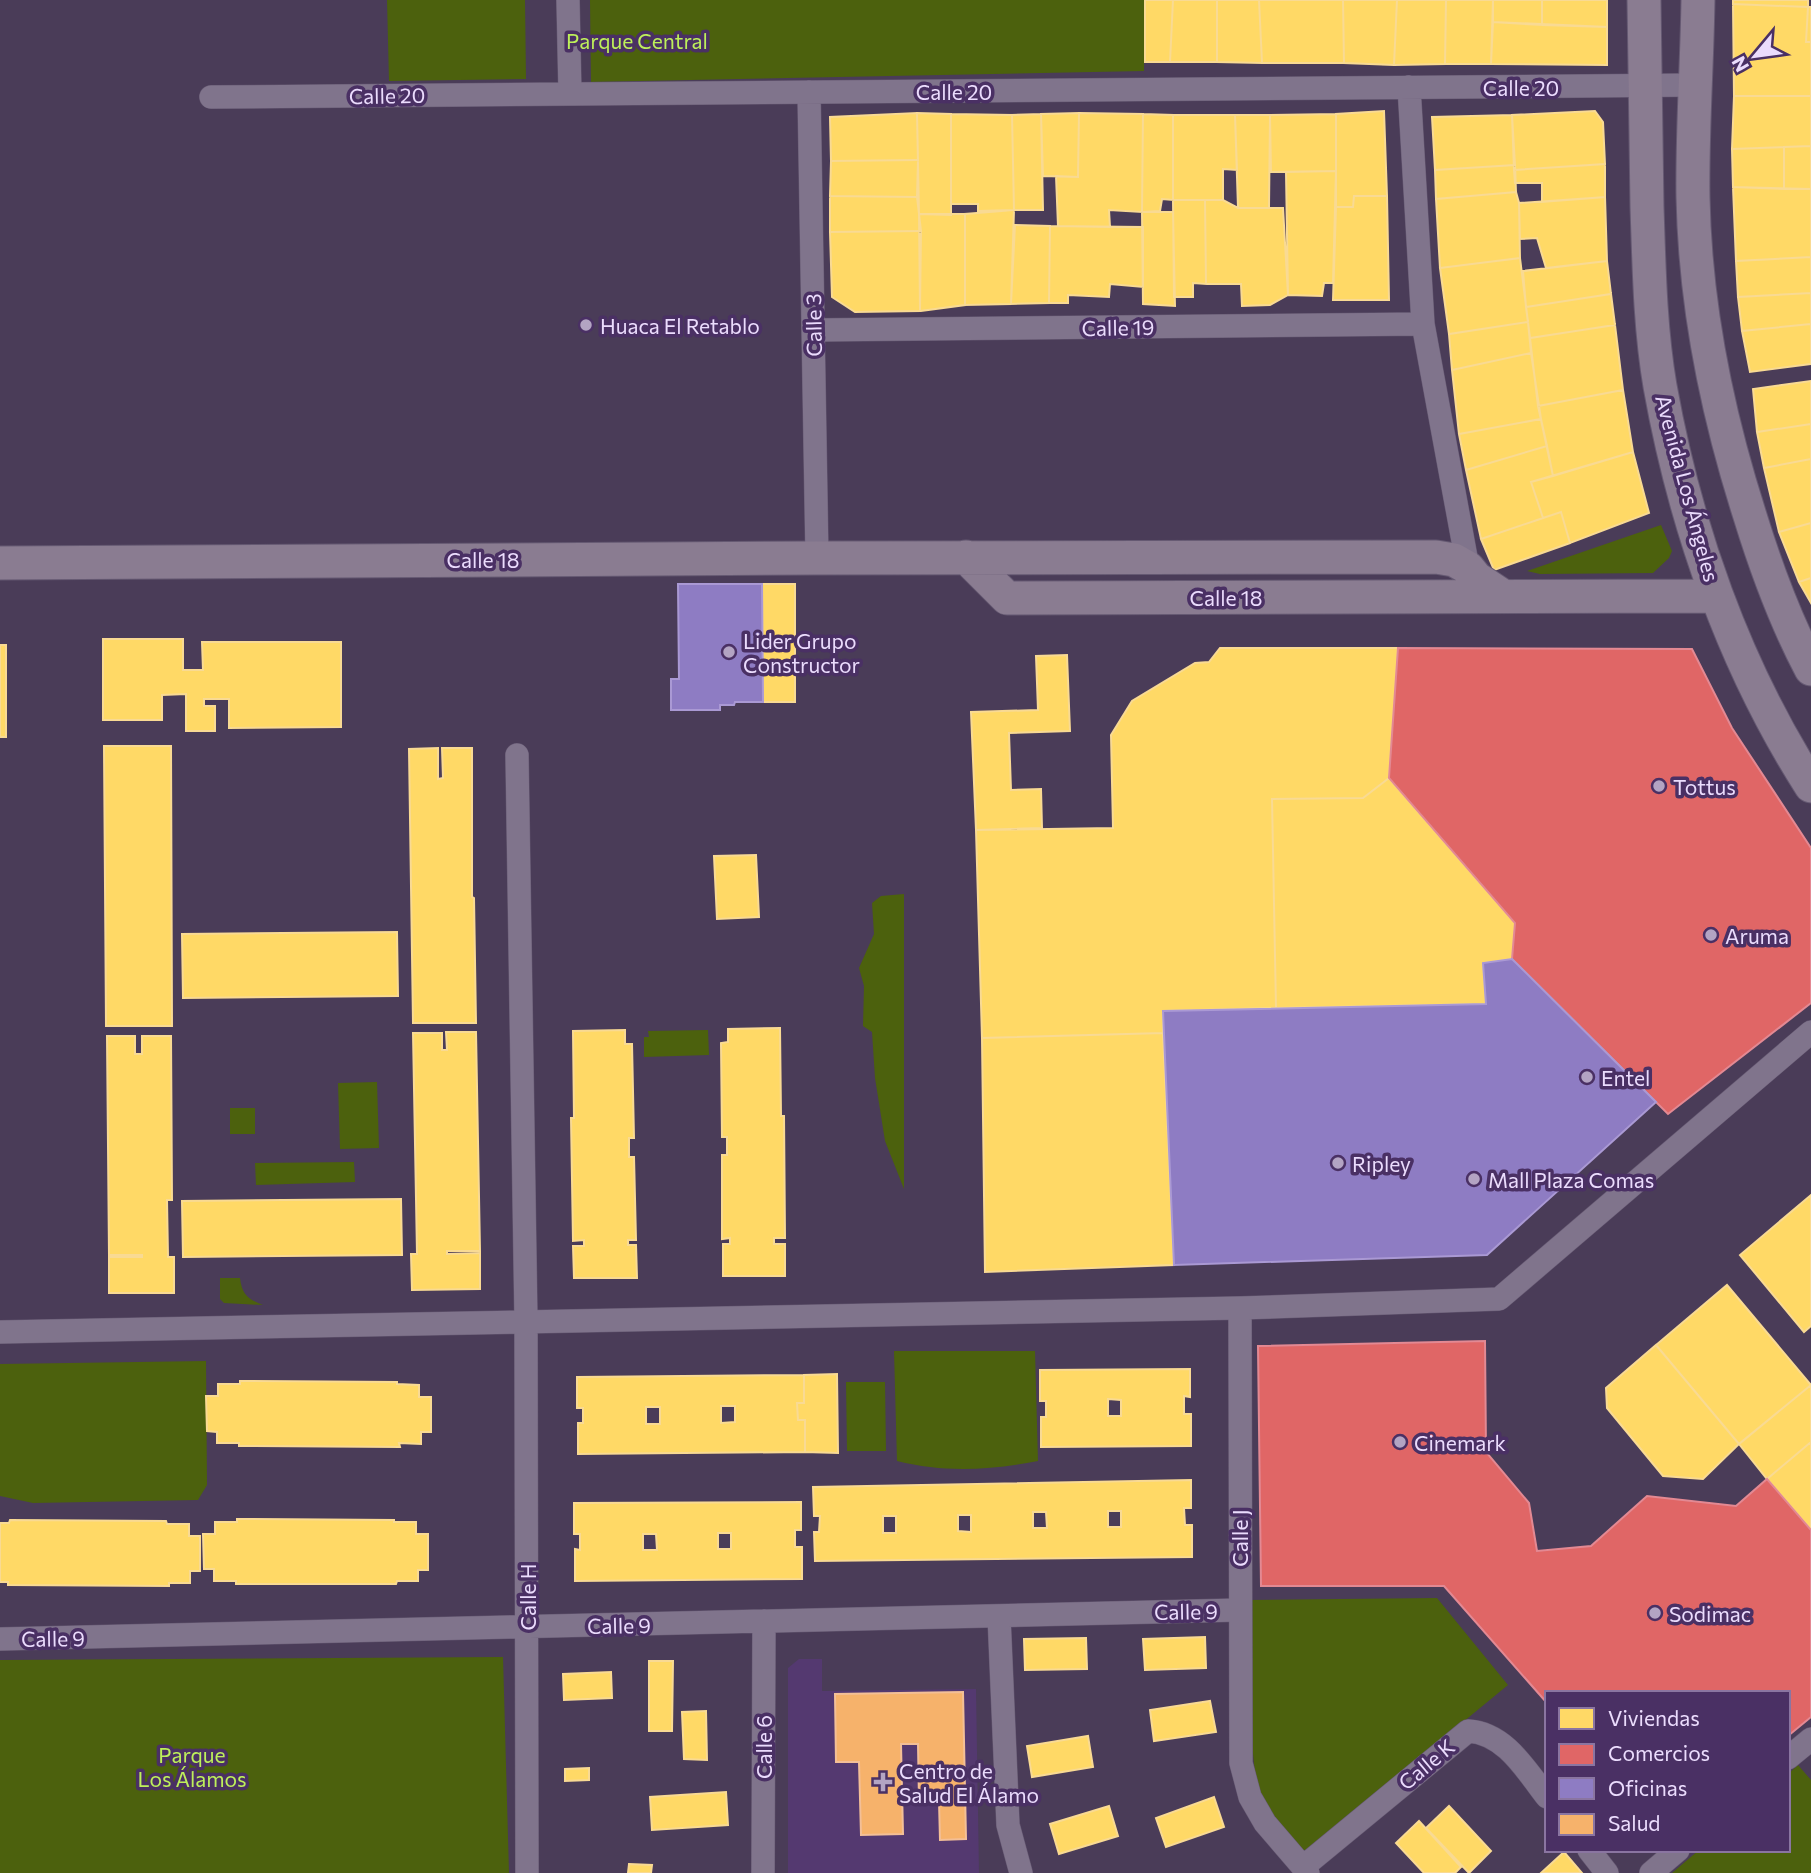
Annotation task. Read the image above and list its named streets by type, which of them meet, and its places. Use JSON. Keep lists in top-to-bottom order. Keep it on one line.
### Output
{"streets":{"street":["Calle 20","Calle 3","Calle 19","Avenida Los Ángeles","Calle 18","Calle J","Calle H","Calle 9","Calle 6","Calle K"]},"crossings":[["Calle 20","Calle 3"],["Calle 20","Avenida Los Ángeles"],["Calle 3","Calle 19"],["Calle 3","Calle 18"],["Avenida Los Ángeles","Calle 18"],["Calle J","Calle 9"],["Calle J","Calle K"],["Calle H","Calle 9"],["Calle 9","Calle 6"]],"parks":["Parque Central","Parque Los Álamos"],"places":{"other":["Huaca El Retablo","Lider Grupo Constructor","Tottus","Aruma","Entel","Ripley","Mall Plaza Comas","Cinemark","Sodimac"],"health":["Centro de Salud El Álamo"]},"legend":["Viviendas","Comercios","Oficinas","Salud"],"north":"bottom left"}
